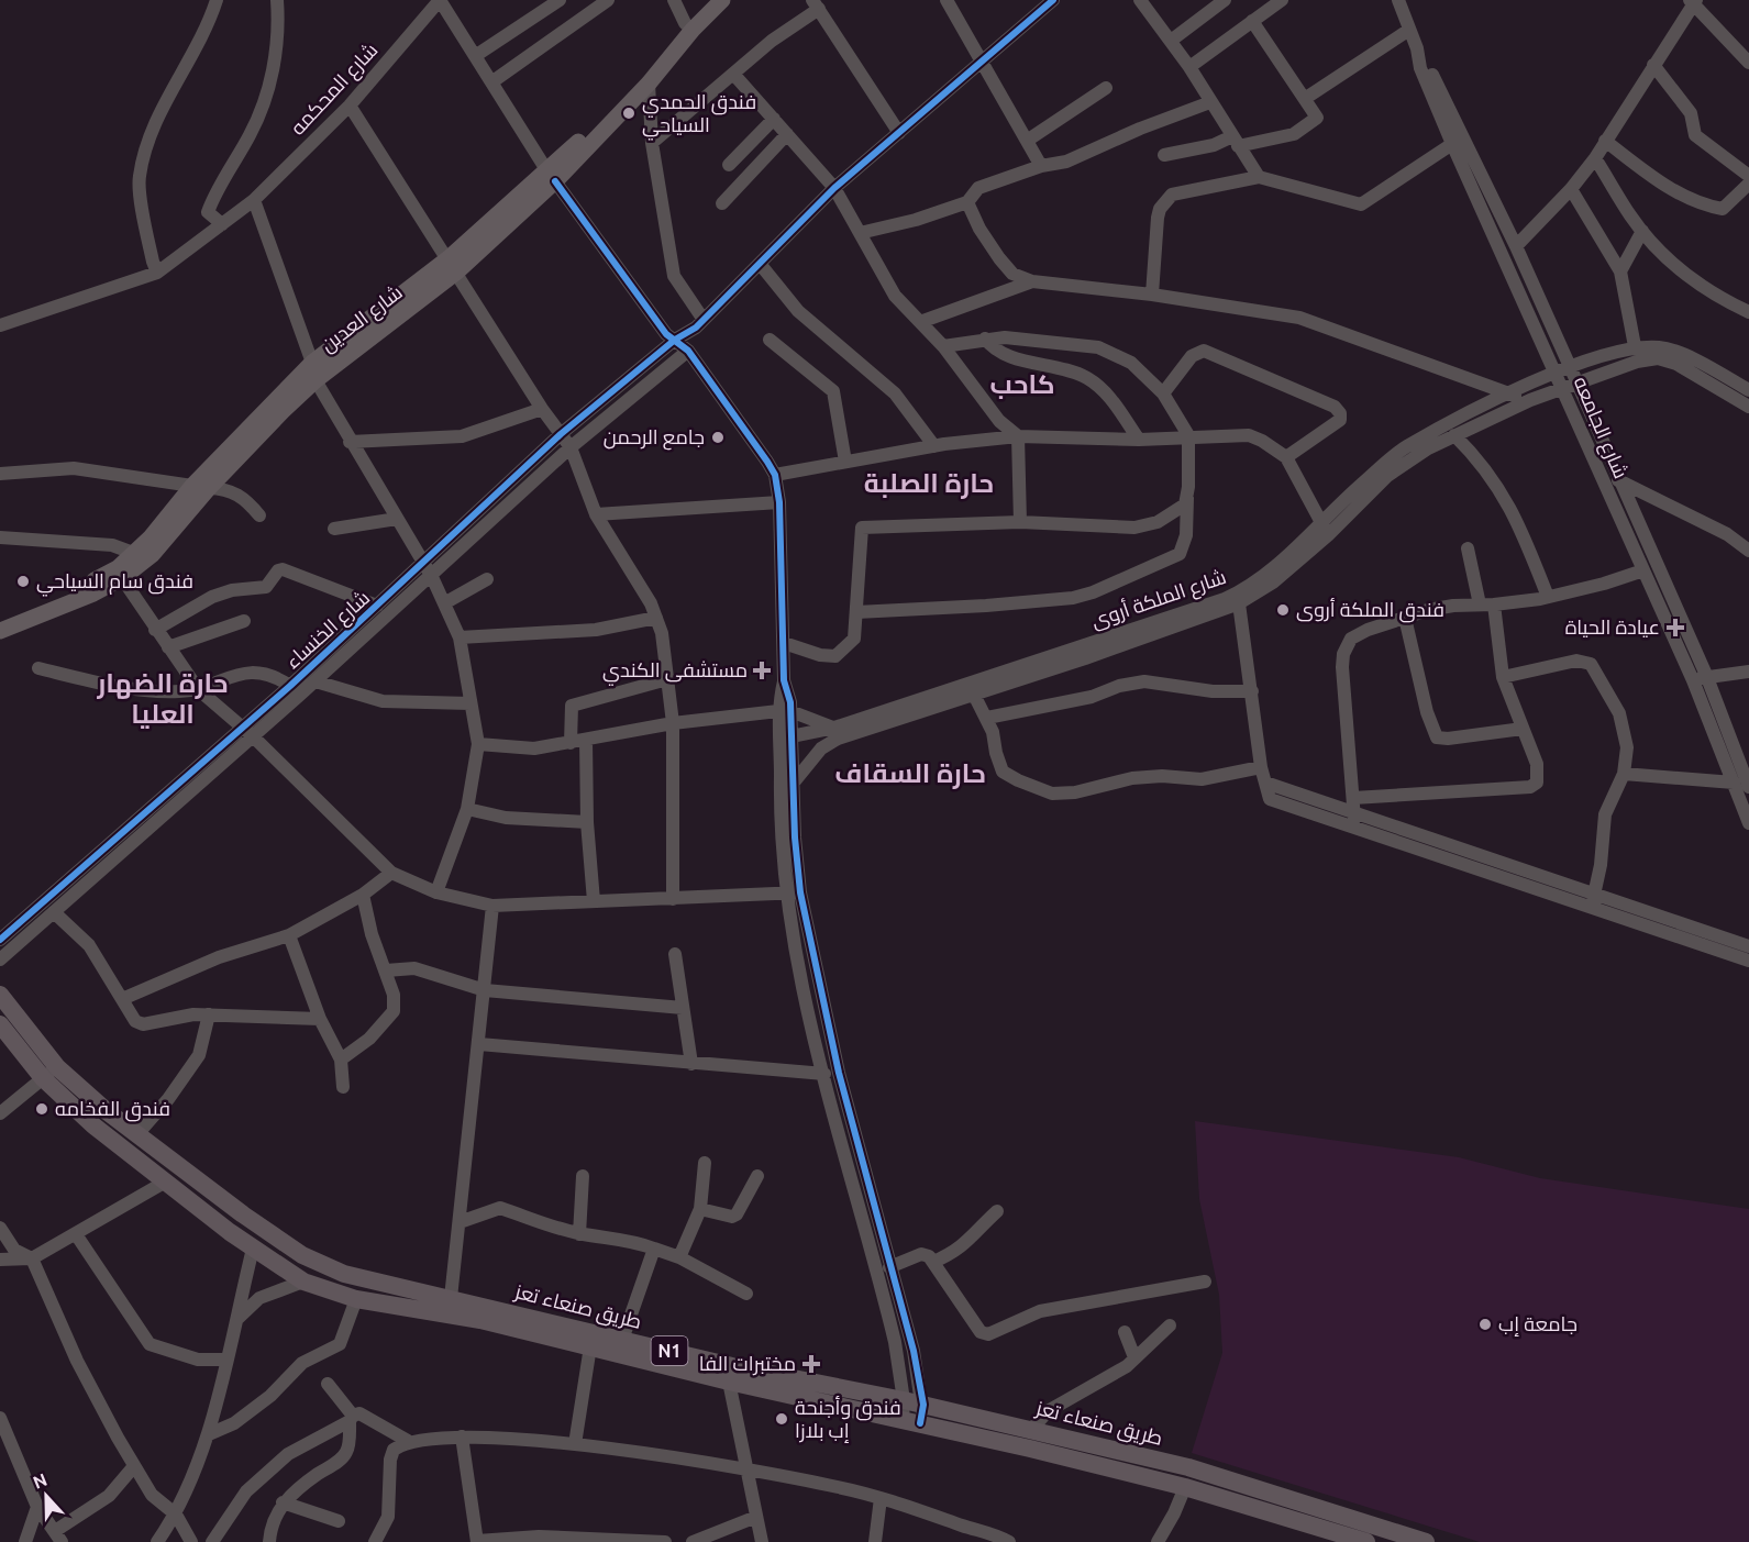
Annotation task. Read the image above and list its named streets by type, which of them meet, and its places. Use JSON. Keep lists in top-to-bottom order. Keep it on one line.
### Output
{"streets":{"highway":["طريق صنعاء تعز","N1"],"main road":["شارع العدين"],"street":["شارع المحكمه","شارع الجامعه","شارع الملكة أروى","شارع الخنساء"]},"crossings":[["شارع الجامعه","شارع الملكة أروى"]],"districts":["كاحب","حارة الصلبة","حارة الضهار العليا","حارة السقاف"],"places":{"other":["فندق الحمدي السياحي","جامع الرحمن","فندق سام السياحي","فندق الملكة أروى","فندق الفخامه","جامعة إب","فندق وأجنحة إب بلازا"],"health":["عيادة الحياة","مستشفى الكندي","مختبرات الفا"]},"north":"top"}
